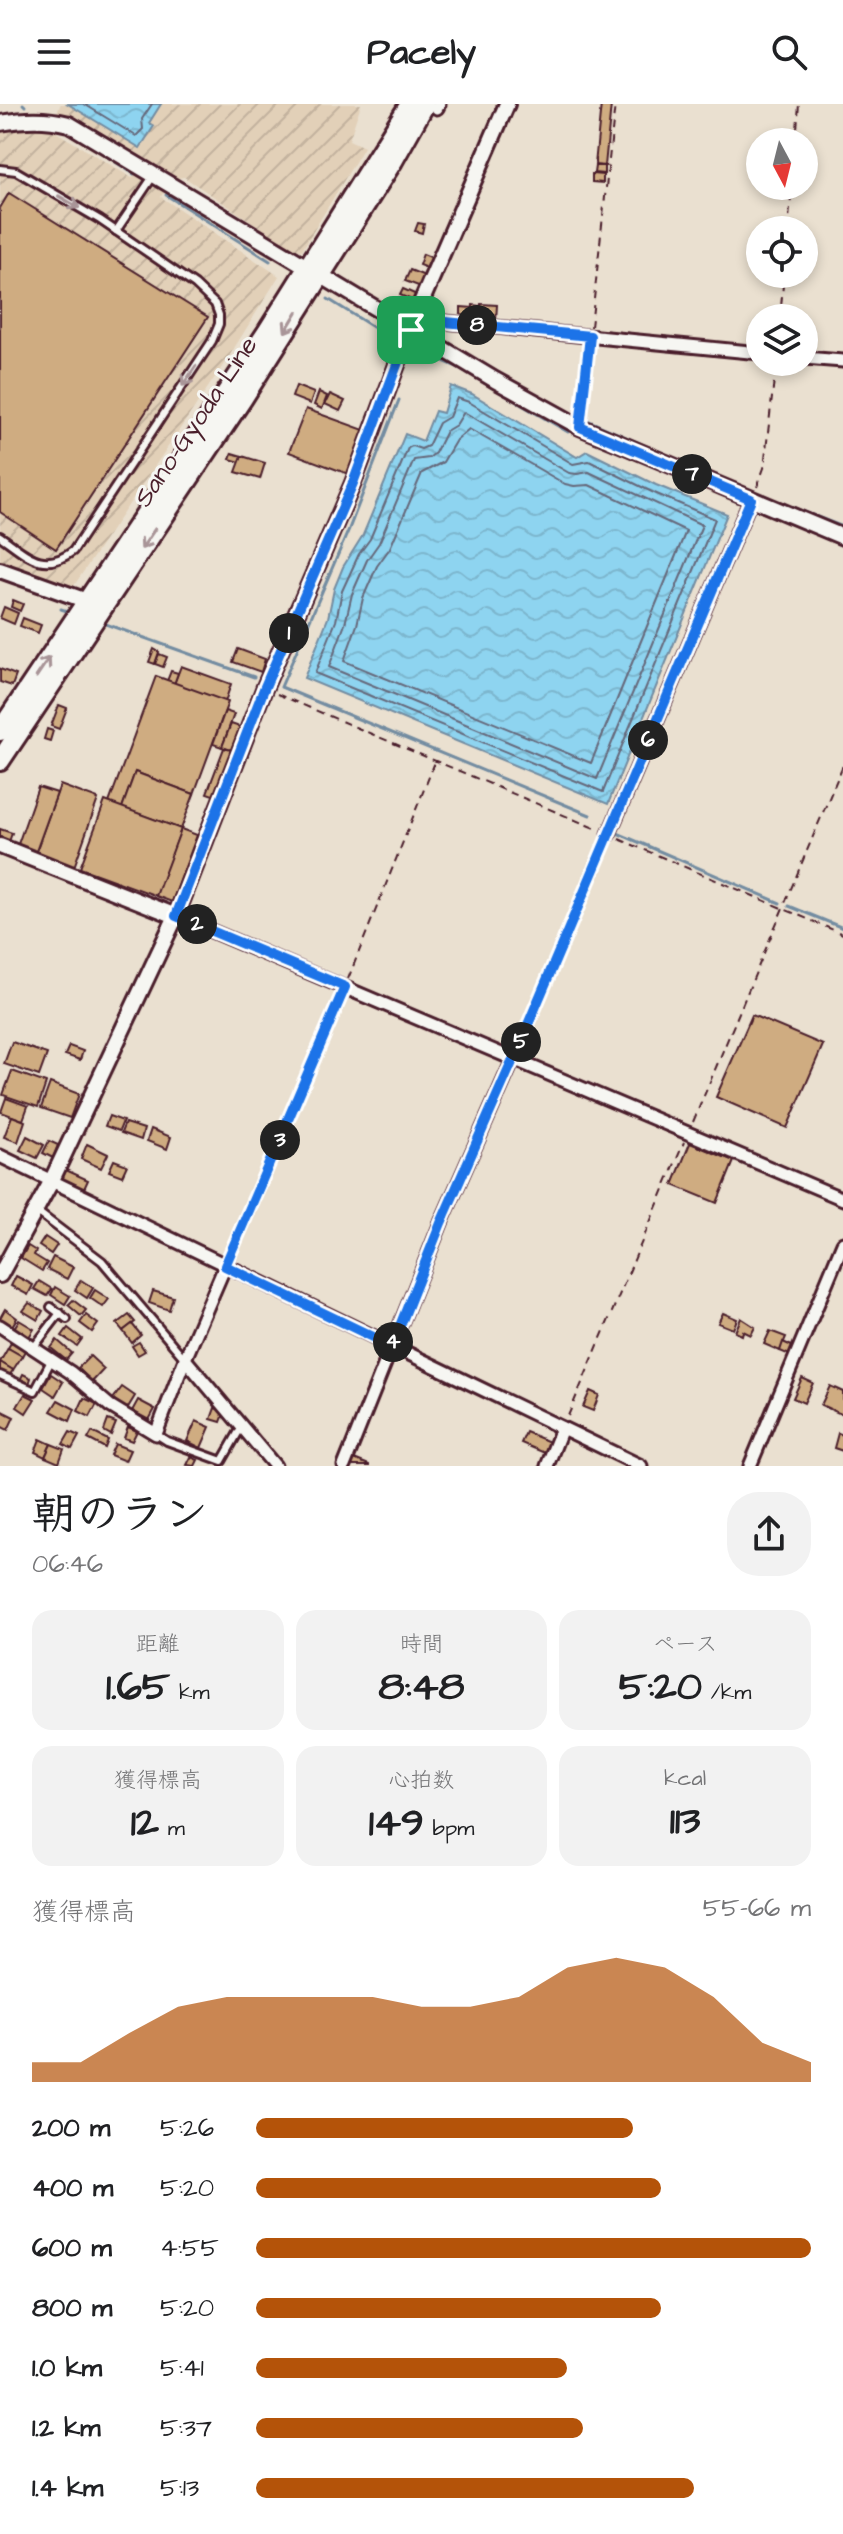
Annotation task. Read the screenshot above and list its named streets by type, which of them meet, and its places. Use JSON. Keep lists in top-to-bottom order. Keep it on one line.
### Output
{"streets":{"main road":["Sano-Gyoda Line"]},"north":"bottom","page":{"header":"Pacely","pins":["8","7","1","6","2","5","3","4"],"heading":["朝のラン","06:46"],"stats":[["距離","1.65 km"],["時間","8:48"],["ペース","5:20 /km"],["獲得標高","12 m"],["心拍数","149 bpm"],["kcal","113"]],"chart":["獲得標高","55–66 m"],"list":[{"name":"200 m","note":"5:26"},{"name":"400 m","note":"5:20"},{"name":"600 m","note":"4:55"},{"name":"800 m","note":"5:20"},{"name":"1.0 km","note":"5:41"},{"name":"1.2 km","note":"5:37"},{"name":"1.4 km","note":"5:13"}]}}
